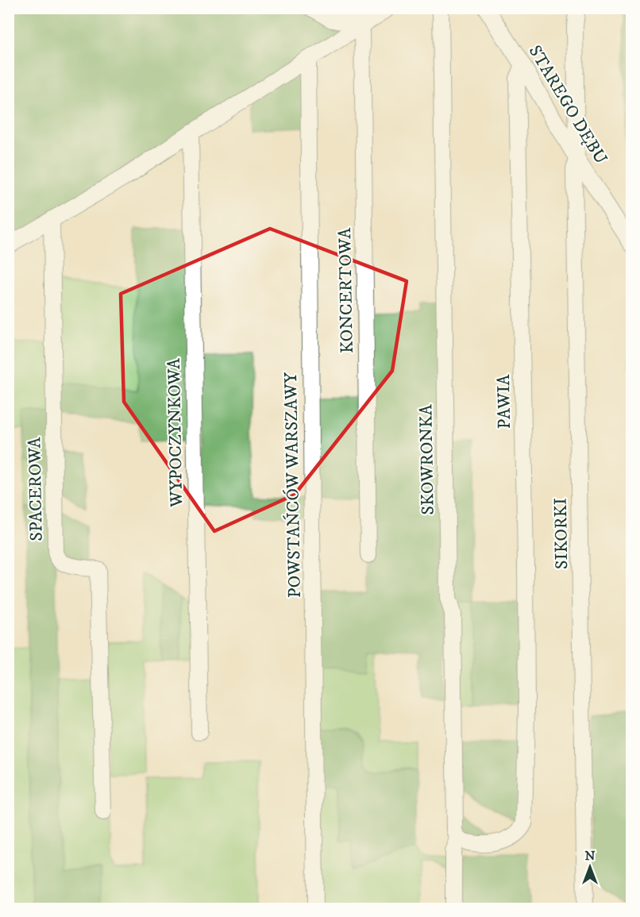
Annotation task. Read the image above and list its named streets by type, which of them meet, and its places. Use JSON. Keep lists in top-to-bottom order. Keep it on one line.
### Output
{"streets":{"street":["STAREGO DĘBU","KONCERTOWA","PAWIA","WYPOCZYNKOWA","SKOWRONKA","POWSTAŃCÓW WARSZAWY","SPACEROWA","SIKORKI"]},"crossings":[["STAREGO DĘBU","PAWIA"],["STAREGO DĘBU","SIKORKI"],["PAWIA","SKOWRONKA"]],"north":"top"}
